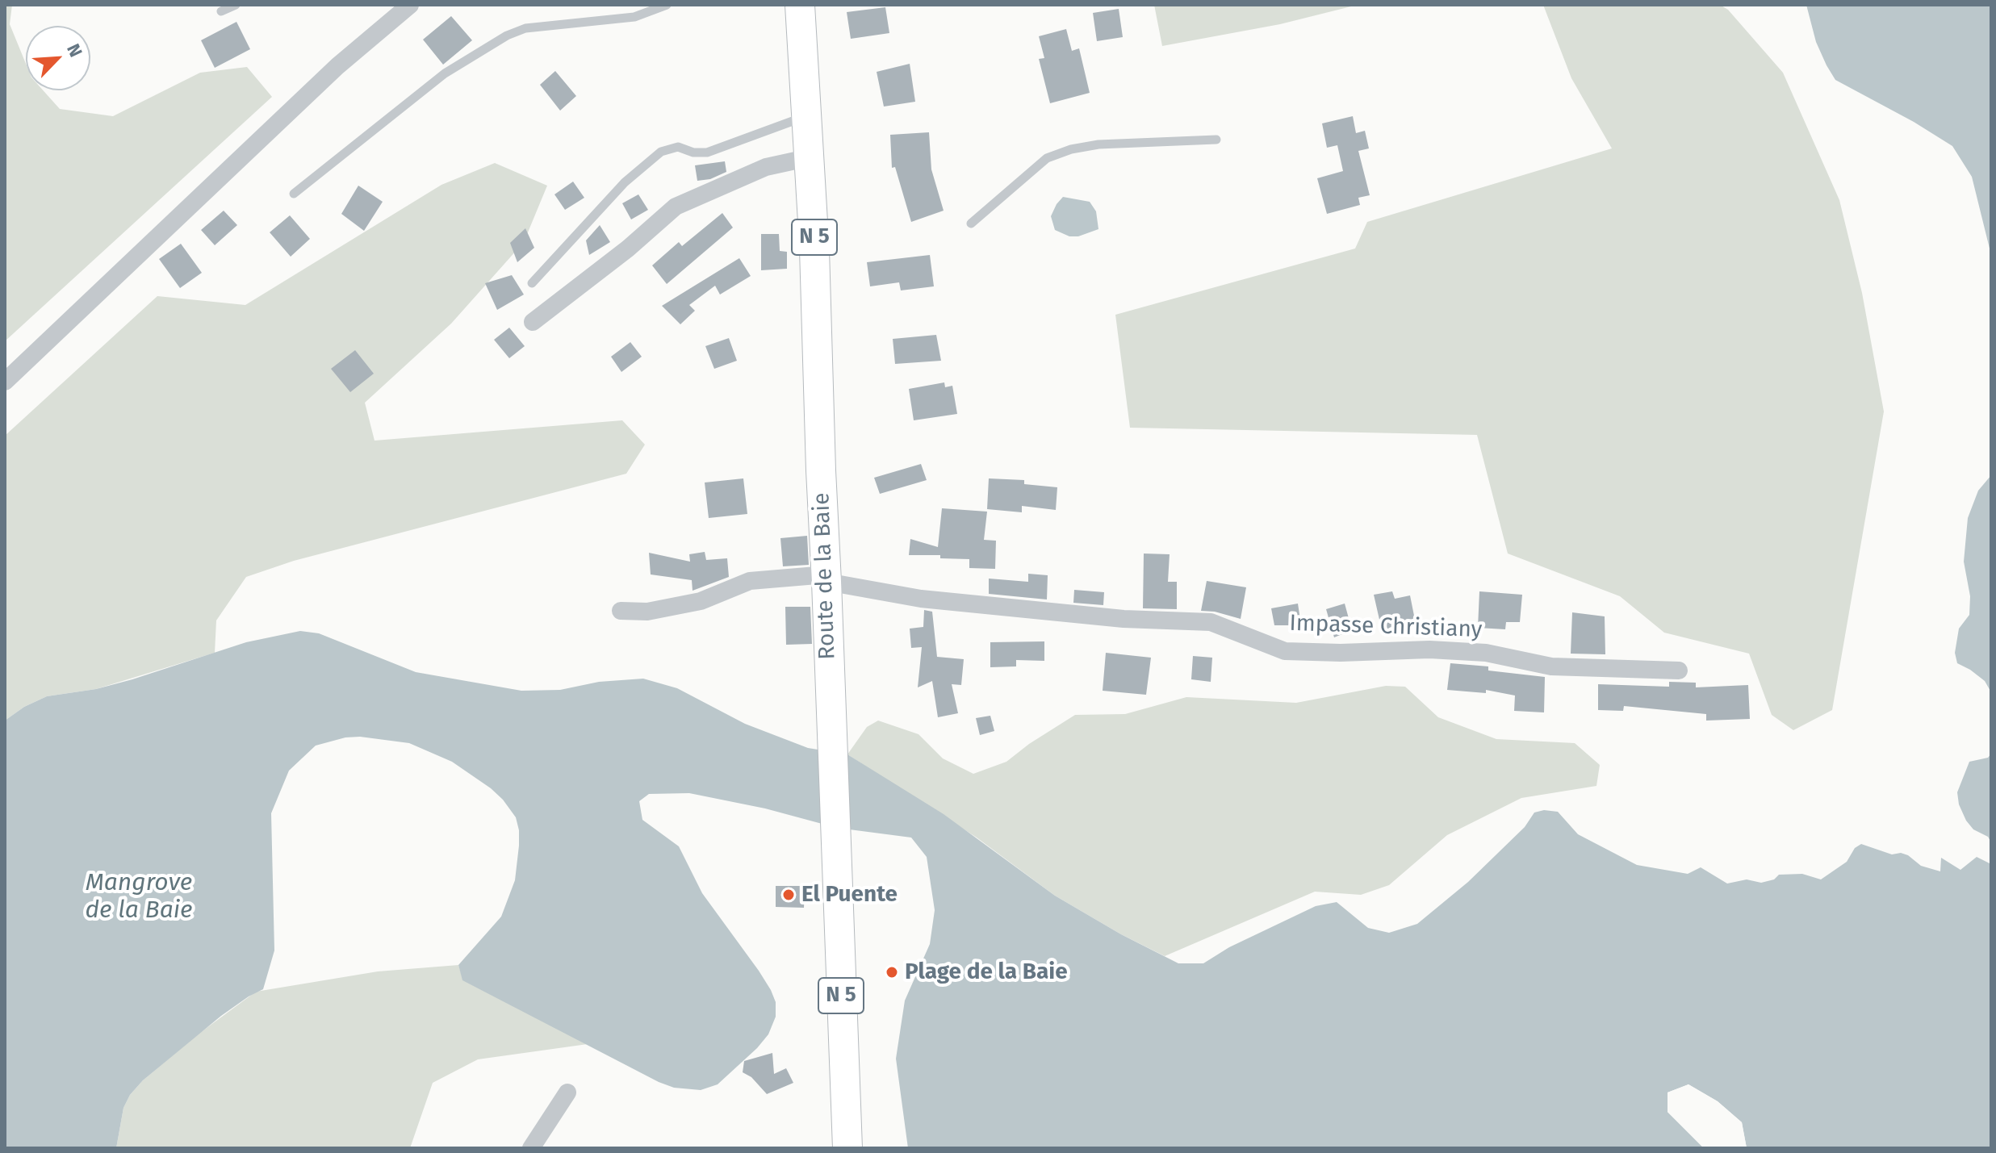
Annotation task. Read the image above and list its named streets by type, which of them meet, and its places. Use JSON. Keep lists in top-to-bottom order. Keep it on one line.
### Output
{"streets":{"main road":["N 5","Route de la Baie"],"street":["Impasse Christiany"]},"crossings":[["Route de la Baie","Impasse Christiany"]],"water":["Mangrove de la Baie"],"places":["El Puente","Plage de la Baie"],"north":"top right"}
